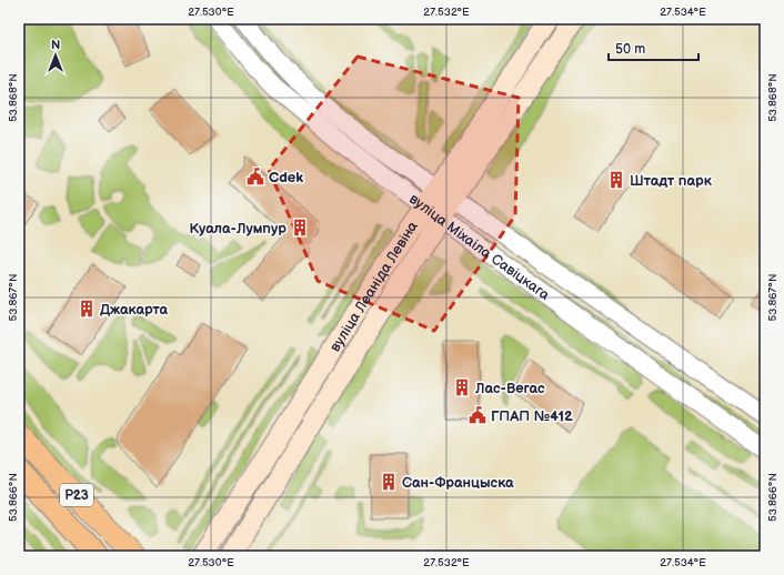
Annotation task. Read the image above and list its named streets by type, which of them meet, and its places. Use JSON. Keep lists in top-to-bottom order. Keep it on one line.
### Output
{"streets":{"main road":["вуліца Леаніда Левіна","Р23"],"street":["вуліца Міхаіла Савіцкага"]},"crossings":[["вуліца Міхаіла Савіцкага","вуліца Леаніда Левіна"]],"places":{"public building":["Cdek","ГПАП №412"],"building":["Штадт парк","Куала-Лумпур","Джакарта","Лас-Вегас","Сан-Францыска"]},"scale_bar":"50 m","north":"top","coordinates":["27.530°E","27.532°E","27.534°E","53.868°N","53.867°N","53.866°N"]}
